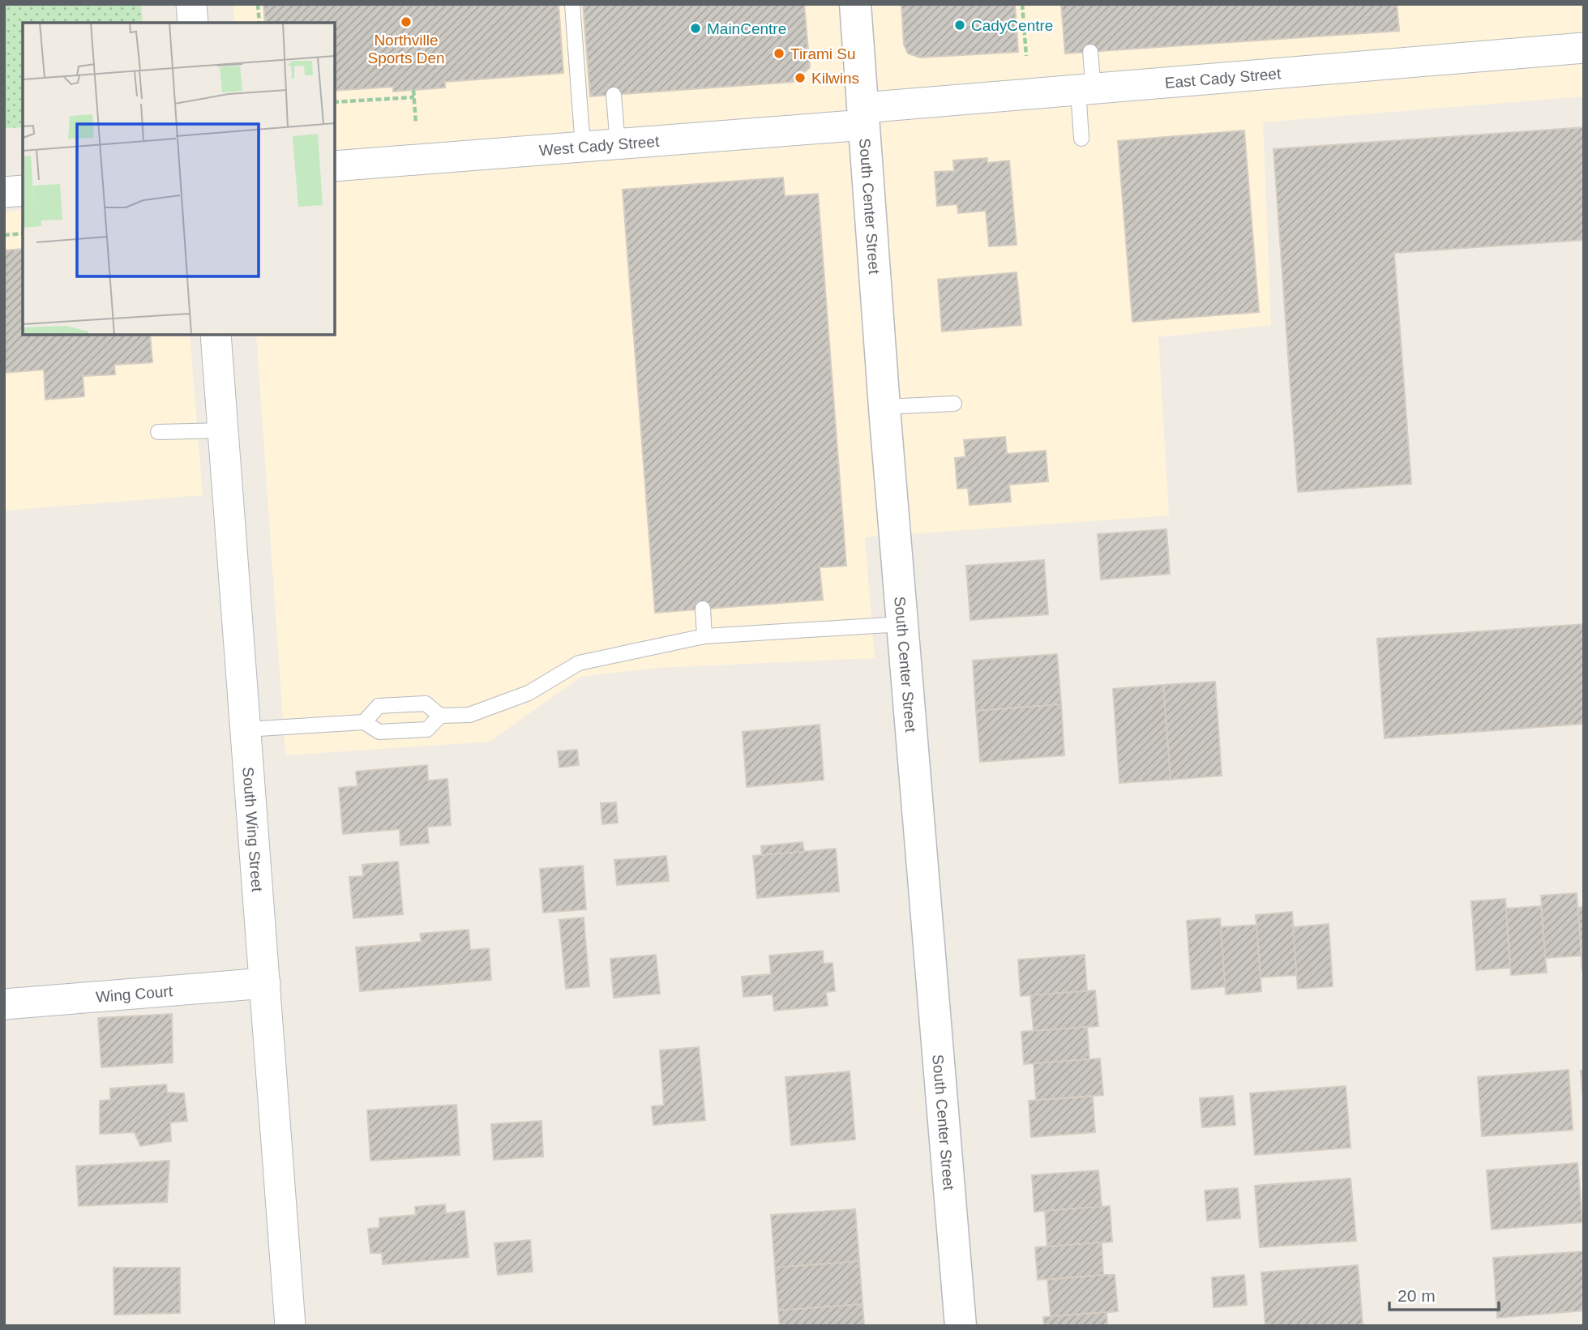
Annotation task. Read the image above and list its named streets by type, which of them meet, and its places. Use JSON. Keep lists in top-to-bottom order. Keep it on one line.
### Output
{"streets":{"main road":["South Center Street"],"street":["East Cady Street","West Cady Street","South Wing Street","Wing Court"]},"crossings":[["East Cady Street","West Cady Street"],["East Cady Street","South Center Street"],["West Cady Street","South Center Street"],["South Wing Street","Wing Court"]],"places":["Northville Sports Den","CadyCentre","MainCentre","Tirami Su","Kilwins"],"scale_bar":"20 m"}
